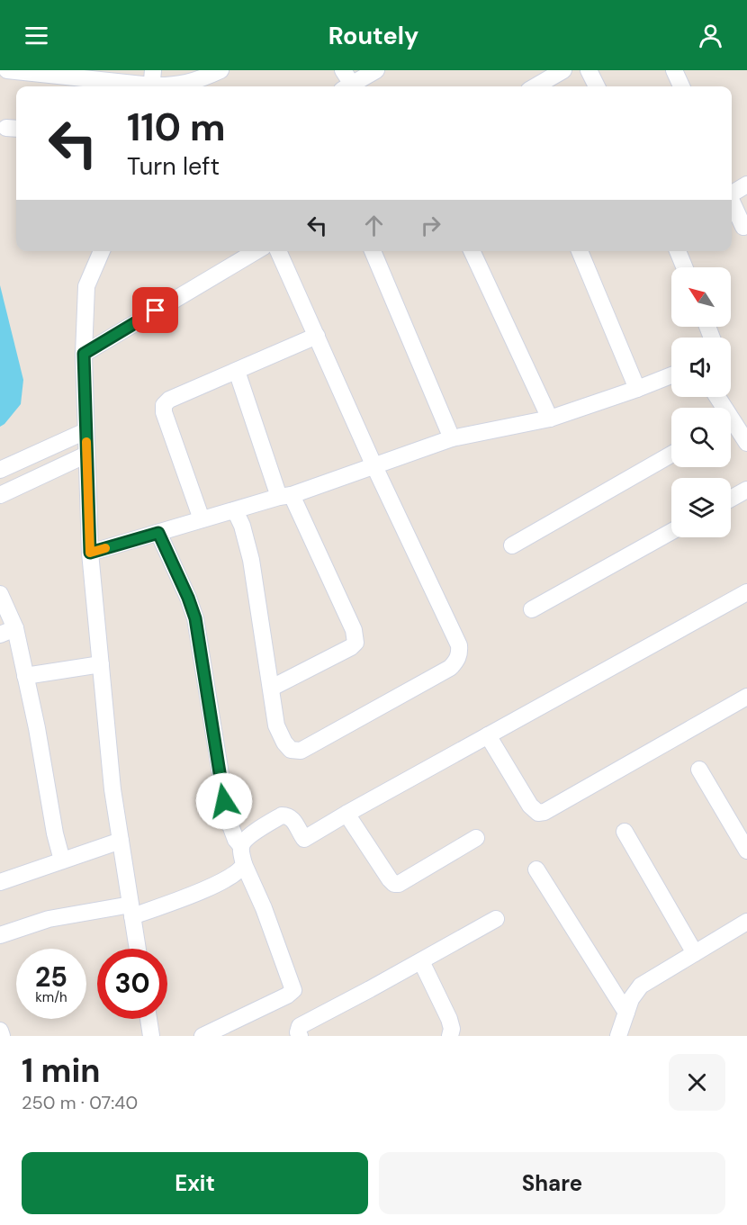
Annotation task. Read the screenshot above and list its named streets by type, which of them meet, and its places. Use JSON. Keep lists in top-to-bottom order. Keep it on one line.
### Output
{"north":"top left","page":{"header":"Routely","turn":["110 m","Turn left"],"speed":"25 km/h","limit":"30","heading":["1 min","250 m · 07:40"],"buttons":["Exit","Share"]}}
